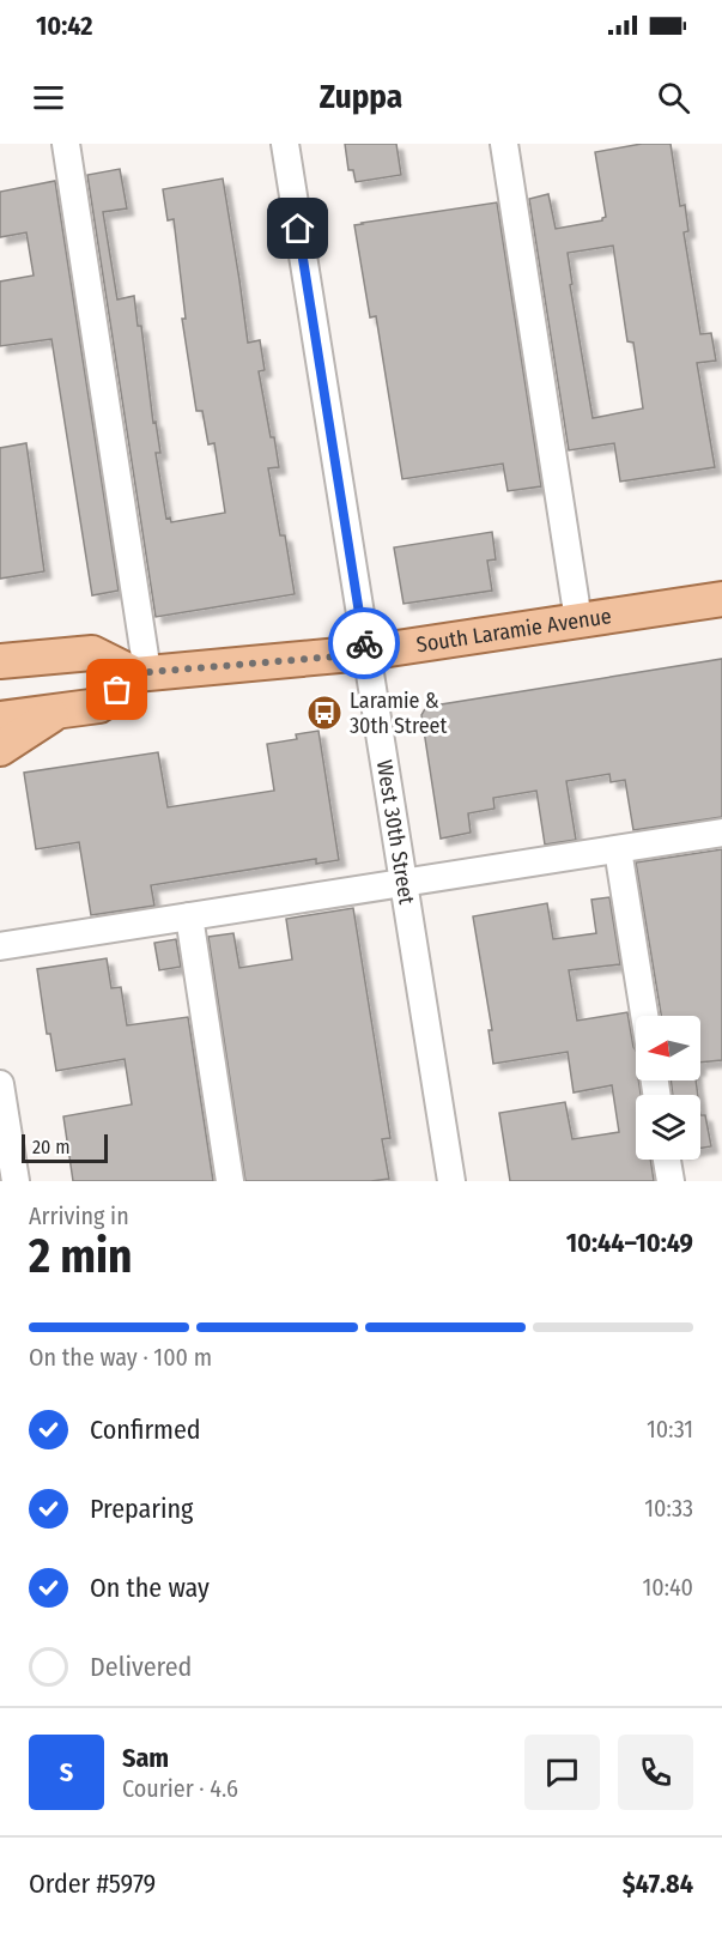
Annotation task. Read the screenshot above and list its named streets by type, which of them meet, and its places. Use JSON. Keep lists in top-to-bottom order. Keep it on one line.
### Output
{"streets":{"main road":["South Laramie Avenue"],"street":["West 30th Street"]},"crossings":[["South Laramie Avenue","West 30th Street"]],"places":{"bus stop":["Laramie & 30th Street"]},"scale_bar":"20 m","north":"left","page":{"status":"10:42","header":"Zuppa","scale":"20 m","heading":["2 min","Arriving in","10:44–10:49"],"panel":["Sam","Courier · 4.6","Order #5979","$47.84"],"bar":"On the way · 100 m","list":[["Confirmed","10:31"],["Preparing","10:33"],["On the way","10:40"],"Delivered"],"round":"S"}}
